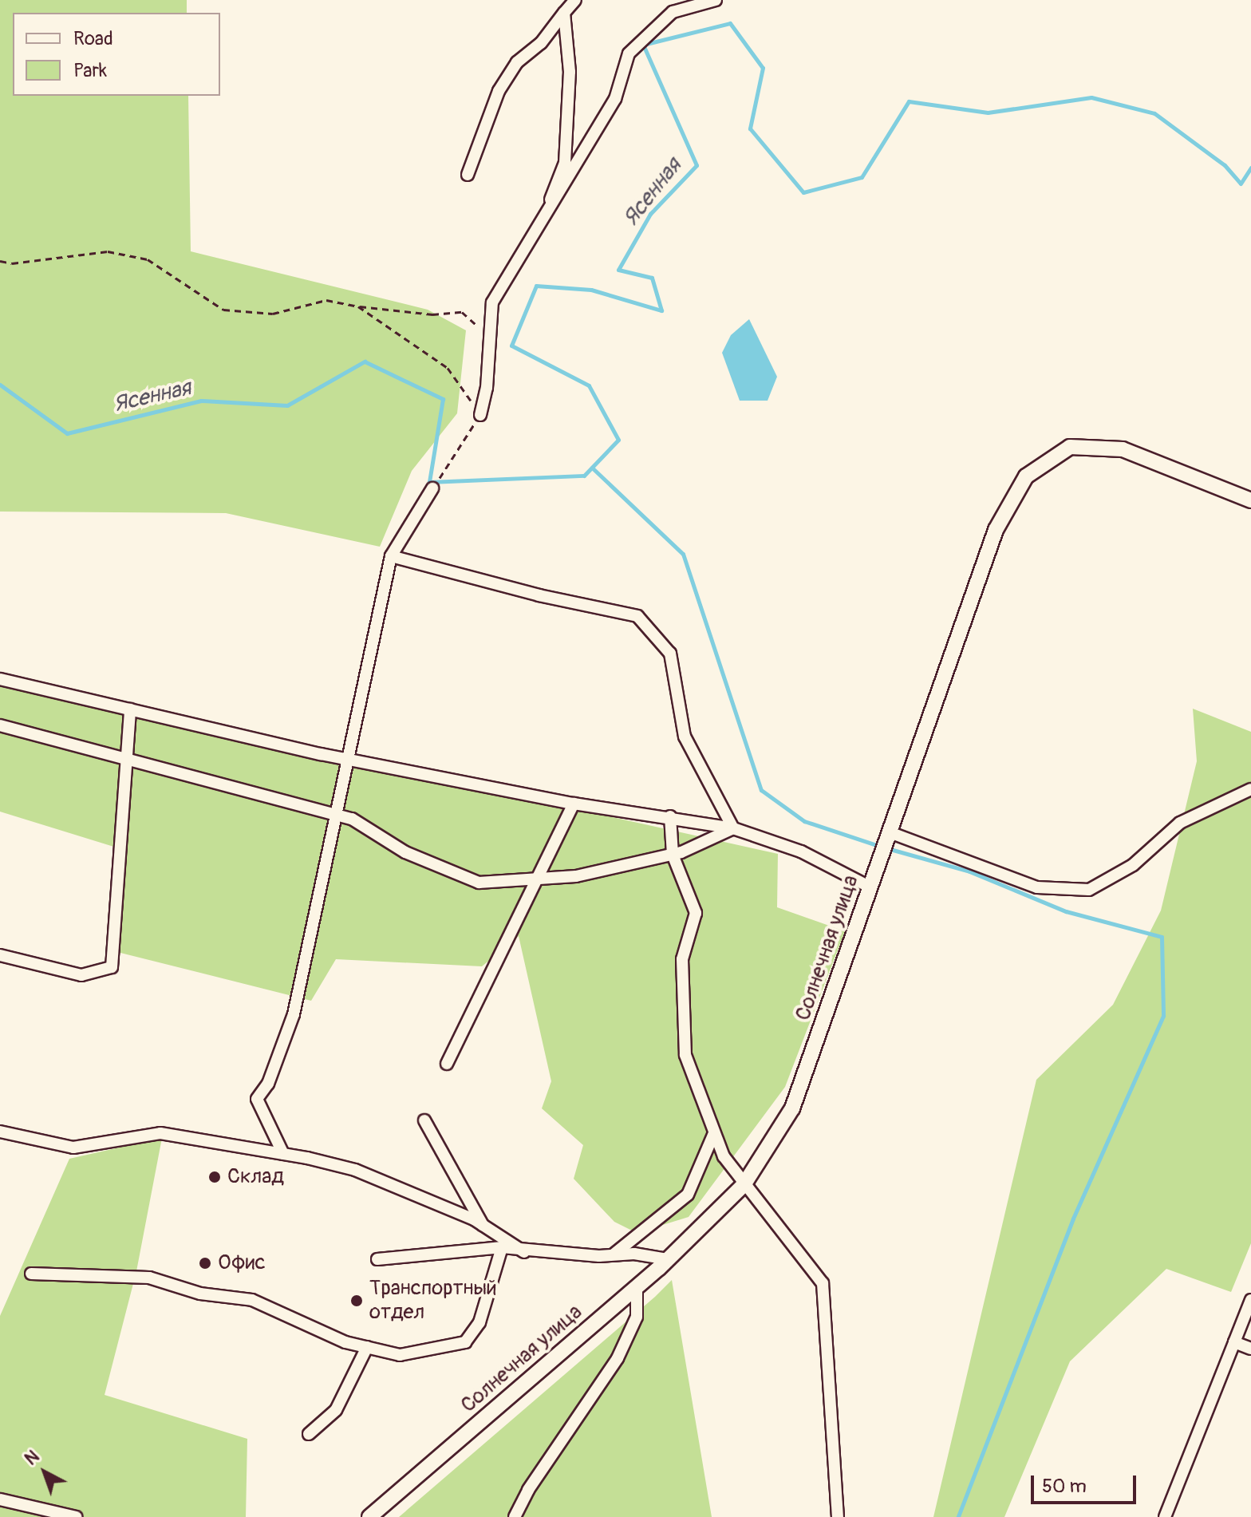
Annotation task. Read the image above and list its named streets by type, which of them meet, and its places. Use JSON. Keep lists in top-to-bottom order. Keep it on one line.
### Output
{"streets":{"street":["Солнечная улица"]},"water":["Ясенная"],"places":["Склад","Офис","Транспортный отдел"],"legend":["Road","Park"],"scale_bar":"50 m","north":"top left"}
